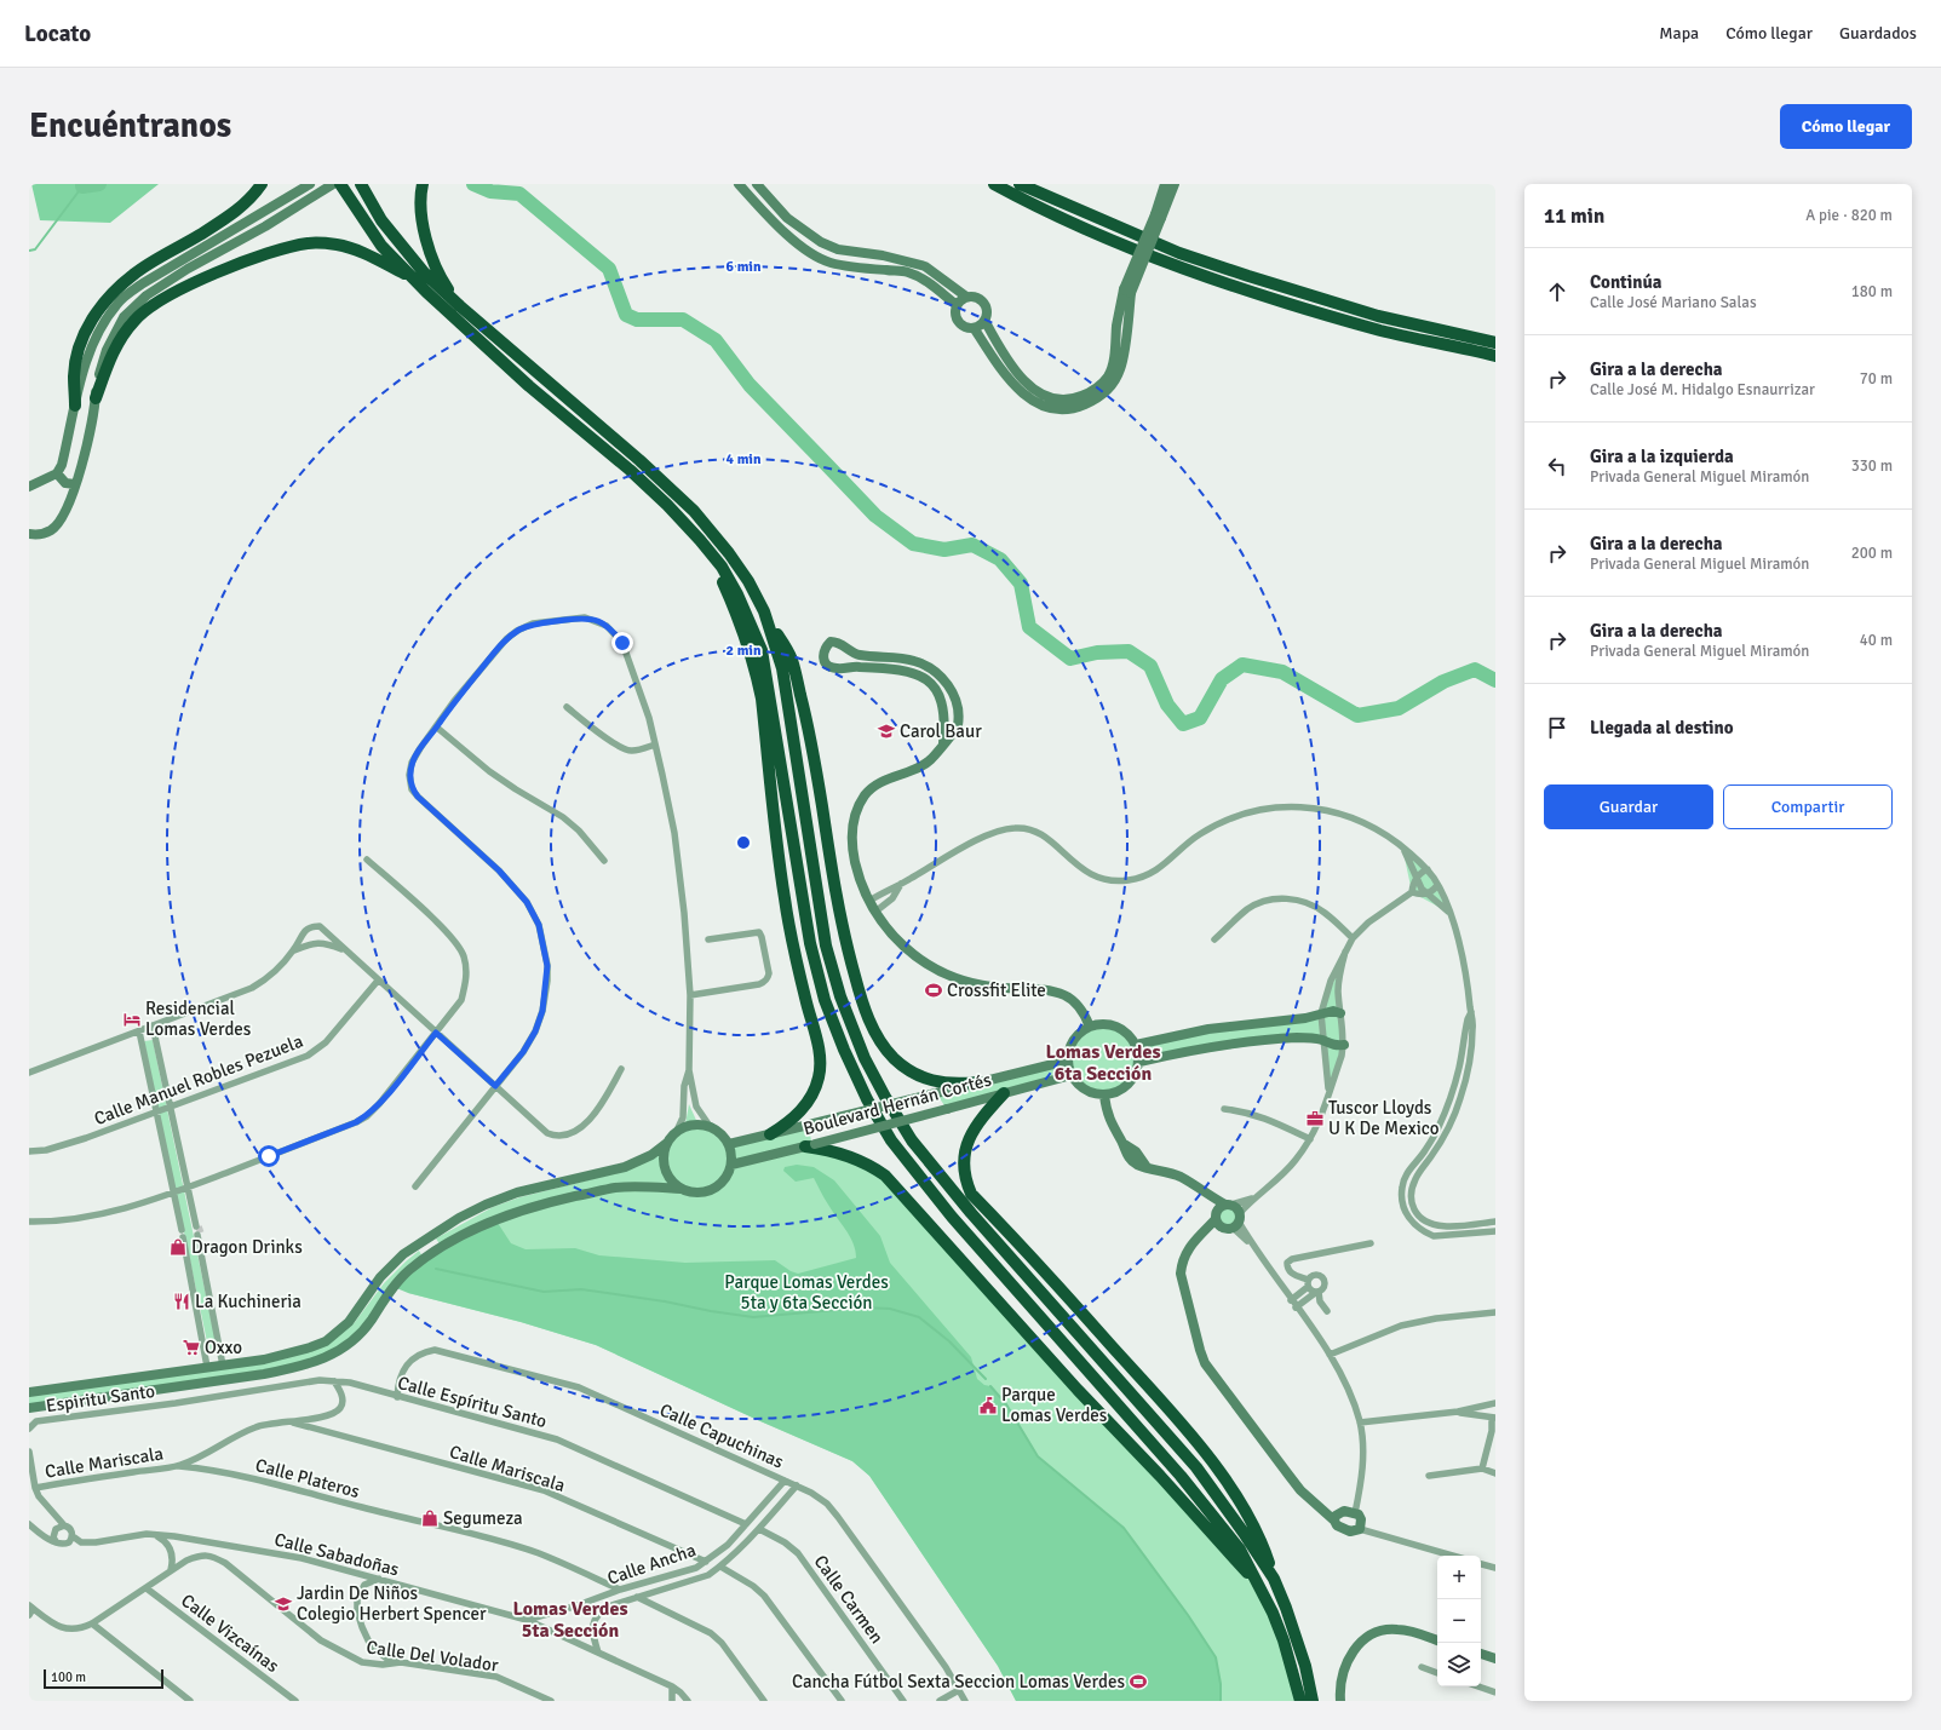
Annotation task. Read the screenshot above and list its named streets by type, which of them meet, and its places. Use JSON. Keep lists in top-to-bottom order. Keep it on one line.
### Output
{"streets":{"street":["Calle Manuel Robles Pezuela","Boulevard Hernán Cortés","Espiritu Santo","Calle Espíritu Santo","Calle Capuchinas","Calle Mariscala","Calle Plateros","Calle Sabadoñas","Calle Ancha","Calle Carmen","Calle Vizcaínas","Calle Del Volador"]},"crossings":[["Espiritu Santo","Calle Espíritu Santo"],["Calle Espíritu Santo","Calle Capuchinas"],["Calle Espíritu Santo","Calle Plateros"],["Calle Espíritu Santo","Calle Ancha"],["Calle Capuchinas","Calle Ancha"],["Calle Mariscala","Calle Plateros"],["Calle Mariscala","Calle Ancha"],["Calle Plateros","Calle Ancha"],["Calle Sabadoñas","Calle Ancha"],["Calle Ancha","Calle Carmen"],["Calle Vizcaínas","Calle Del Volador"]],"districts":["Lomas Verdes 6ta Sección","Lomas Verdes 5ta Sección"],"parks":["Parque Lomas Verdes 5ta y 6ta Sección"],"places":{"school or university":["Carol Baur","Jardin De Niños Colegio Herbert Spencer"],"sports":["Crossfit Elite","Cancha Fútbol Sexta Seccion Lomas Verdes"],"hotel":["Residencial Lomas Verdes"],"office":["Tuscor Lloyds U K De Mexico"],"shop":["Dragon Drinks","Segumeza"],"restaurant":["La Kuchineria"],"supermarket":["Oxxo"],"public building":["Parque Lomas Verdes"]},"scale_bar":"100 m","page":{"header":"Locato","nav":["Mapa","Cómo llegar","Guardados"],"buttons":["Cómo llegar",["Guardar","Compartir"]],"title":"Encuéntranos","heading":["11 min","A pie · 820 m"],"list":[["Continúa","Calle José Mariano Salas","180 m"],["Gira a la derecha","Calle José M. Hidalgo Esnaurrizar","70 m"],["Gira a la izquierda","Privada General Miguel Miramón","330 m"],["Gira a la derecha","Privada General Miguel Miramón","200 m"],["Gira a la derecha","Privada General Miguel Miramón","40 m"],"Llegada al destino"],"map_buttons":["+","−"],"scale":"100 m"},"rings":["6 min","4 min","2 min"]}
